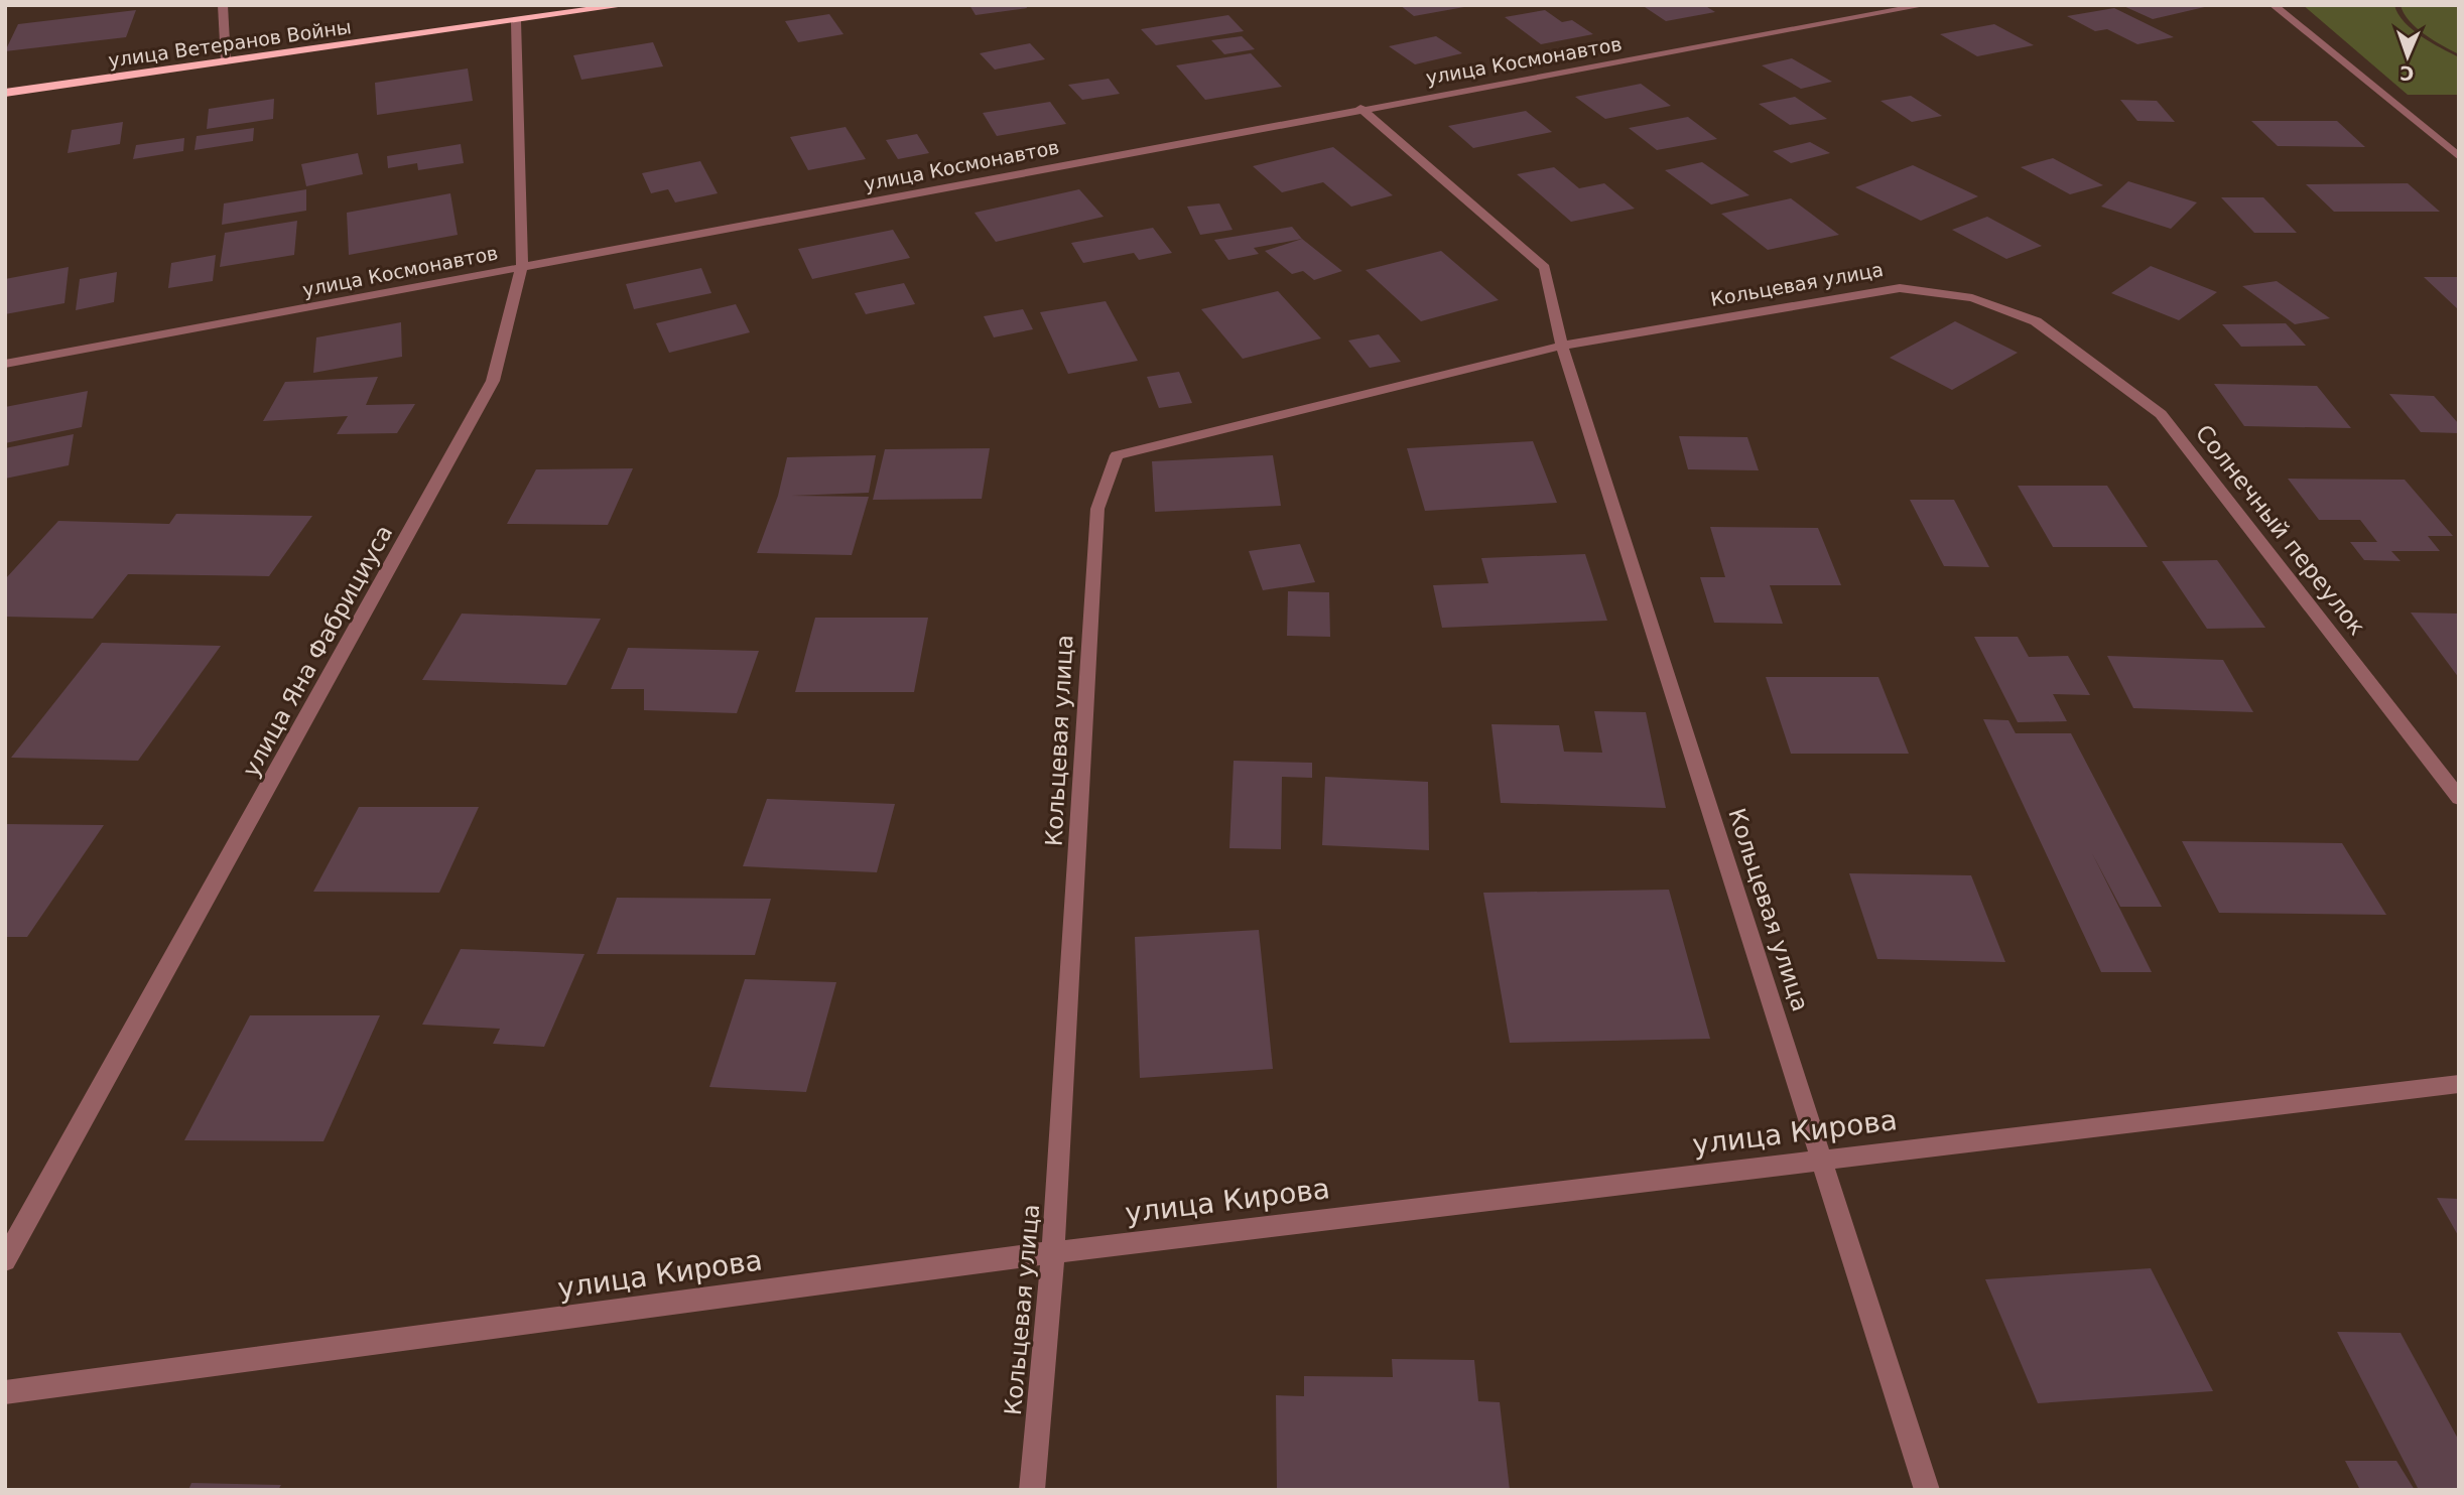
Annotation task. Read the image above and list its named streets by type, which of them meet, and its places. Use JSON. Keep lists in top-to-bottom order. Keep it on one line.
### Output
{"streets":{"highway":["улица Ветеранов Войны"],"street":["улица Космонавтов","Кольцевая улица","Солнечный переулок","улица Яна Фабрициуса","улица Кирова"]},"crossings":[["улица Ветеранов Войны","улица Яна Фабрициуса"],["улица Космонавтов","Кольцевая улица"],["улица Космонавтов","улица Яна Фабрициуса"],["Кольцевая улица","Солнечный переулок"],["Кольцевая улица","улица Кирова"]],"north":"bottom"}
